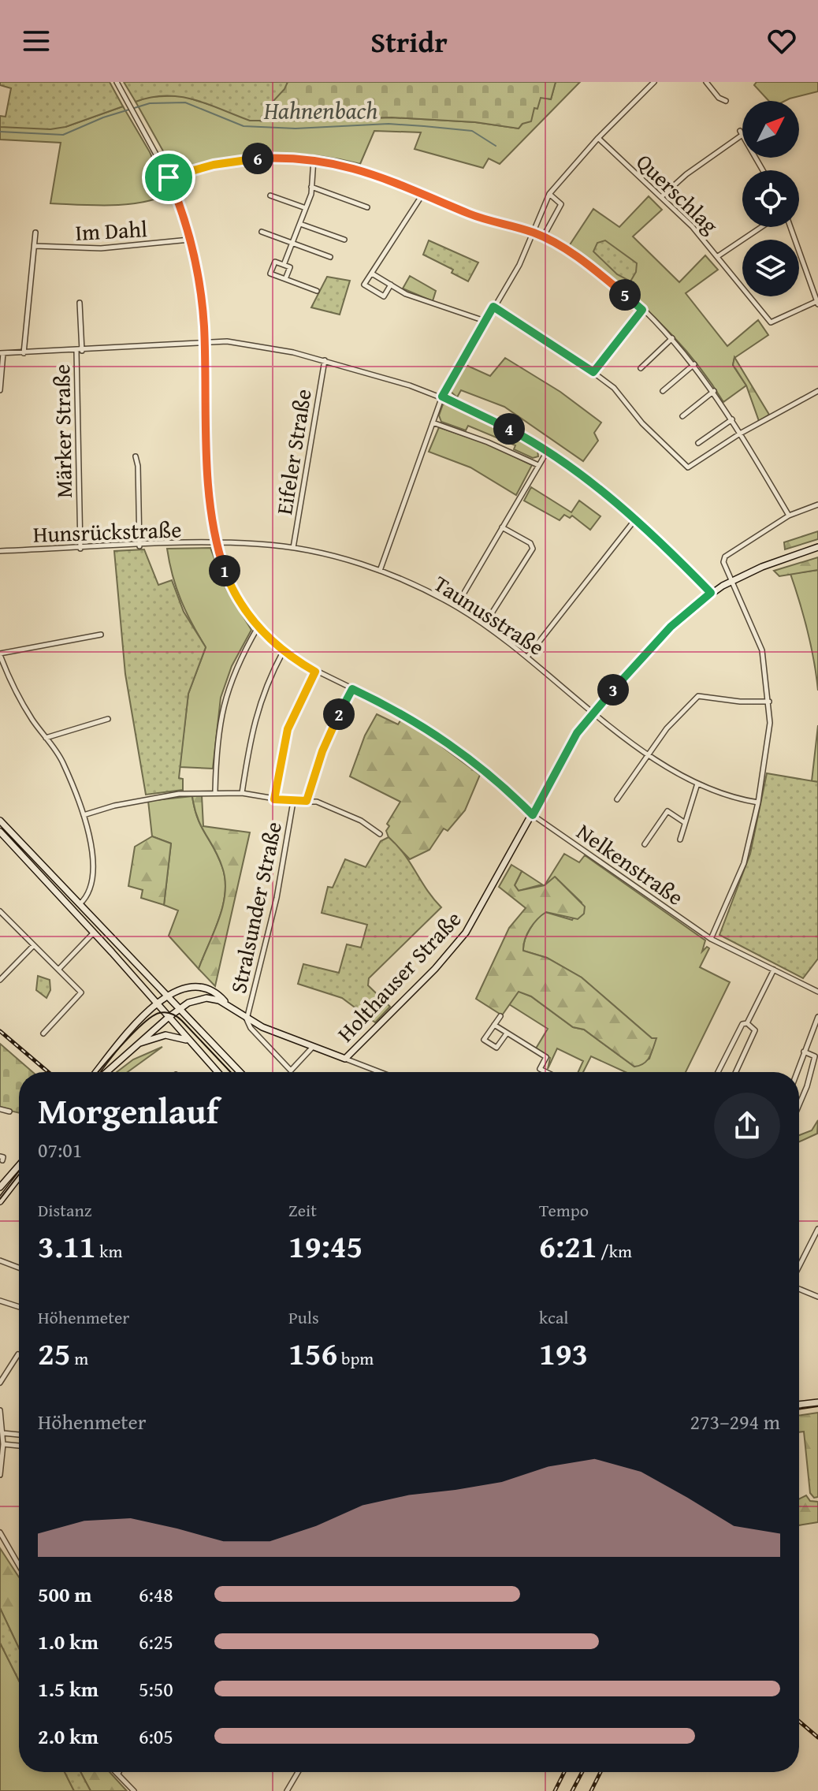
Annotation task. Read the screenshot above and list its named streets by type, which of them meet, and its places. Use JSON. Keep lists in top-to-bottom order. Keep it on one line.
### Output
{"streets":{"main road":["Holthauser Straße"],"street":["Querschlag","Im Dahl","Märker Straße","Eifeler Straße","Hunsrückstraße","Taunusstraße","Nelkenstraße","Stralsunder Straße"]},"crossings":[["Im Dahl","Nelkenstraße"],["Märker Straße","Hunsrückstraße"],["Eifeler Straße","Taunusstraße"],["Hunsrückstraße","Taunusstraße"],["Hunsrückstraße","Nelkenstraße"],["Taunusstraße","Nelkenstraße"],["Taunusstraße","Holthauser Straße"],["Nelkenstraße","Holthauser Straße"]],"water":["Hahnenbach"],"north":"top right","page":{"header":"Stridr","pins":["6","5","4","1","3","2"],"heading":["Morgenlauf","07:01"],"stats":[["Distanz","3.11 km"],["Zeit","19:45"],["Tempo","6:21 /km"],["Höhenmeter","25 m"],["Puls","156 bpm"],["kcal","193"]],"chart":["Höhenmeter","273–294 m"],"list":[{"name":"500 m","note":"6:48"},{"name":"1.0 km","note":"6:25"},{"name":"1.5 km","note":"5:50"},{"name":"2.0 km","note":"6:05"}]}}
